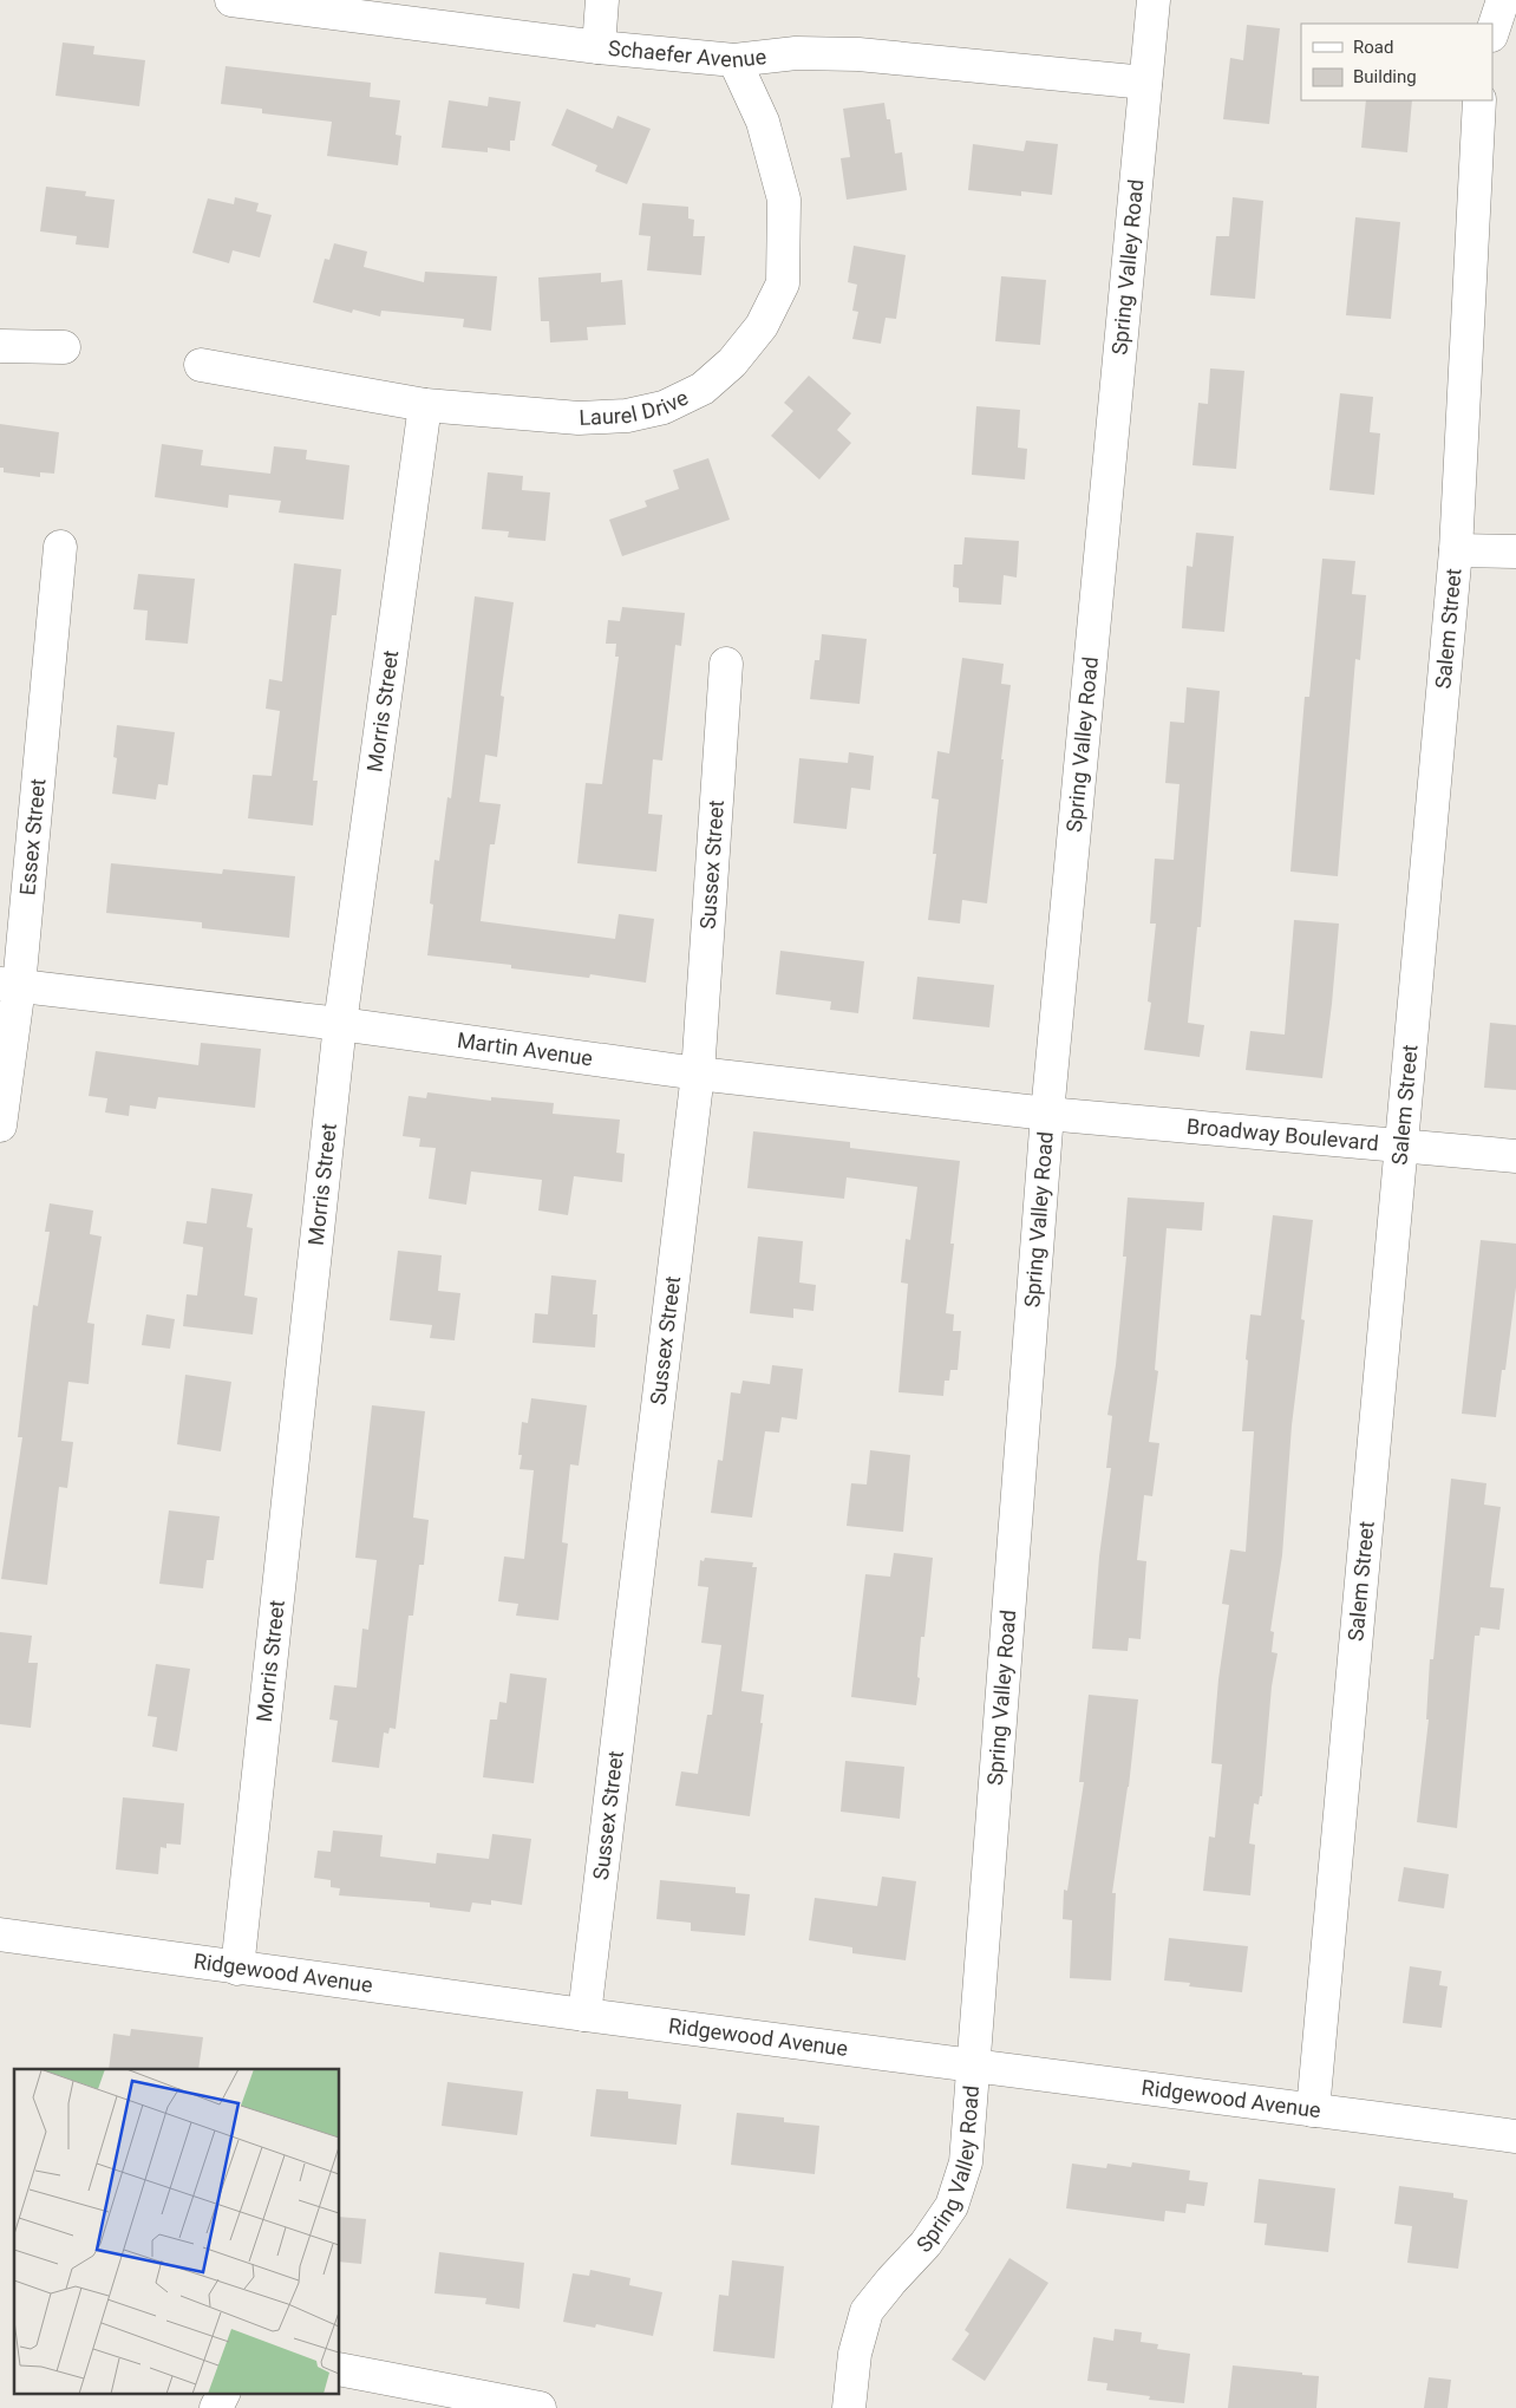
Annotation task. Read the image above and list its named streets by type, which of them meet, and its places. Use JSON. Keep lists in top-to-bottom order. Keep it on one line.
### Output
{"streets":{"street":["Schaefer Avenue","Spring Valley Road","Laurel Drive","Salem Street","Morris Street","Essex Street","Sussex Street","Martin Avenue","Broadway Boulevard","Ridgewood Avenue"]},"crossings":[["Schaefer Avenue","Spring Valley Road"],["Schaefer Avenue","Laurel Drive"],["Spring Valley Road","Martin Avenue"],["Spring Valley Road","Broadway Boulevard"],["Spring Valley Road","Ridgewood Avenue"],["Laurel Drive","Morris Street"],["Salem Street","Broadway Boulevard"],["Salem Street","Ridgewood Avenue"],["Morris Street","Martin Avenue"],["Morris Street","Ridgewood Avenue"],["Essex Street","Martin Avenue"],["Sussex Street","Martin Avenue"],["Sussex Street","Ridgewood Avenue"],["Martin Avenue","Broadway Boulevard"]],"legend":["Road","Building"]}
